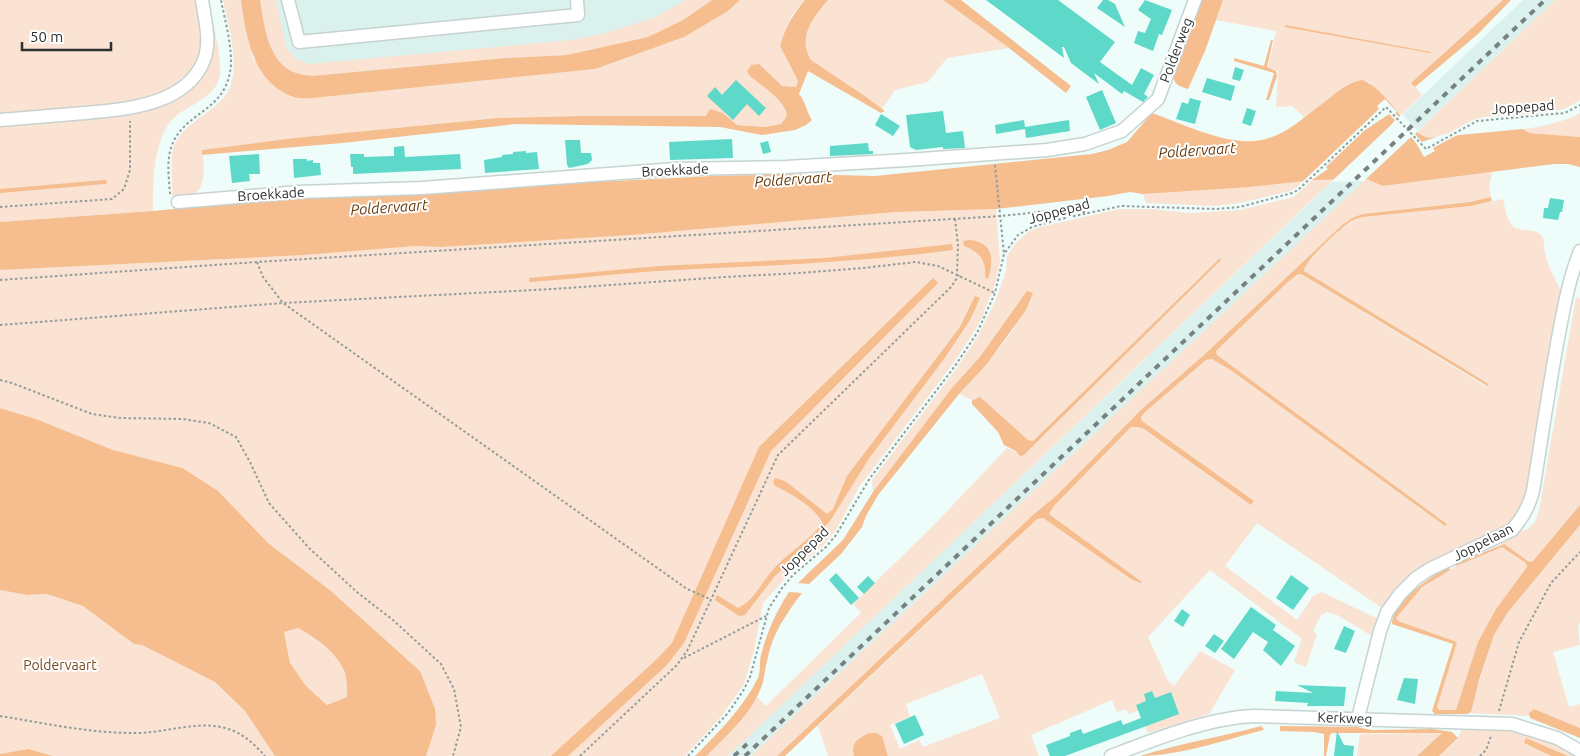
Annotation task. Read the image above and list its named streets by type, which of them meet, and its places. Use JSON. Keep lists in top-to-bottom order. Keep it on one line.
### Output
{"streets":{"street":["Polderweg","Broekkade","Joppelaan","Kerkweg"],"path":["Joppepad"]},"crossings":[["Polderweg","Broekkade"],["Joppelaan","Kerkweg"]],"water":["Poldervaart"],"parks":["Poldervaart"],"scale_bar":"50 m"}
